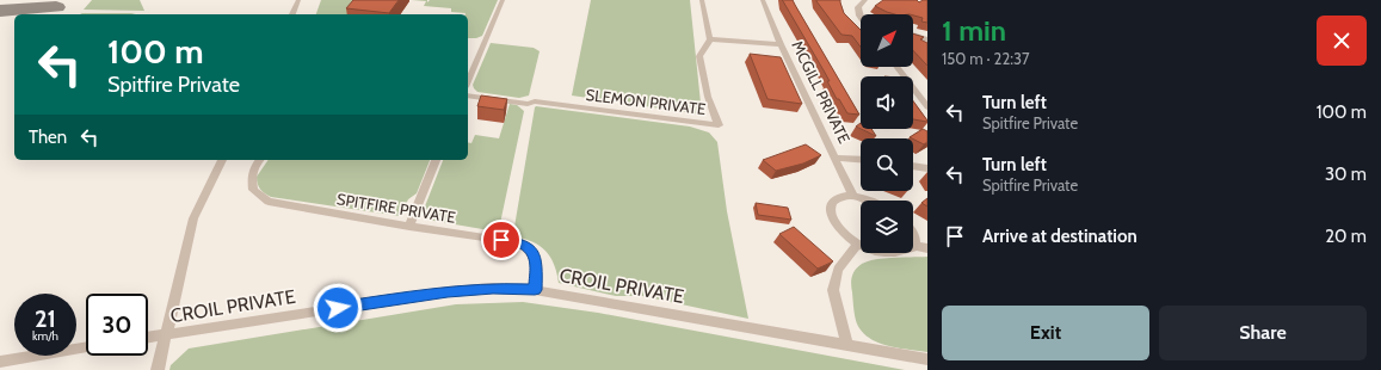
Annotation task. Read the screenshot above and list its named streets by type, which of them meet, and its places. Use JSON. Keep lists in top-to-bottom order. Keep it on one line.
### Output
{"streets":{"street":["MCGILL PRIVATE","SLEMON PRIVATE","SPITFIRE PRIVATE","CROIL PRIVATE"]},"crossings":[["SPITFIRE PRIVATE","CROIL PRIVATE"]],"north":"top right","page":{"heading":["1 min","150 m · 22:37"],"turn":["100 m","Spitfire Private"],"list":[{"name":"Turn left","note":"Spitfire Private","value":"100 m"},{"name":"Turn left","note":"Spitfire Private","value":"30 m"},{"name":"Arrive at destination","value":"20 m"}],"then":"Then","speed":"21 km/h","limit":"30","buttons":["Exit","Share"]}}
